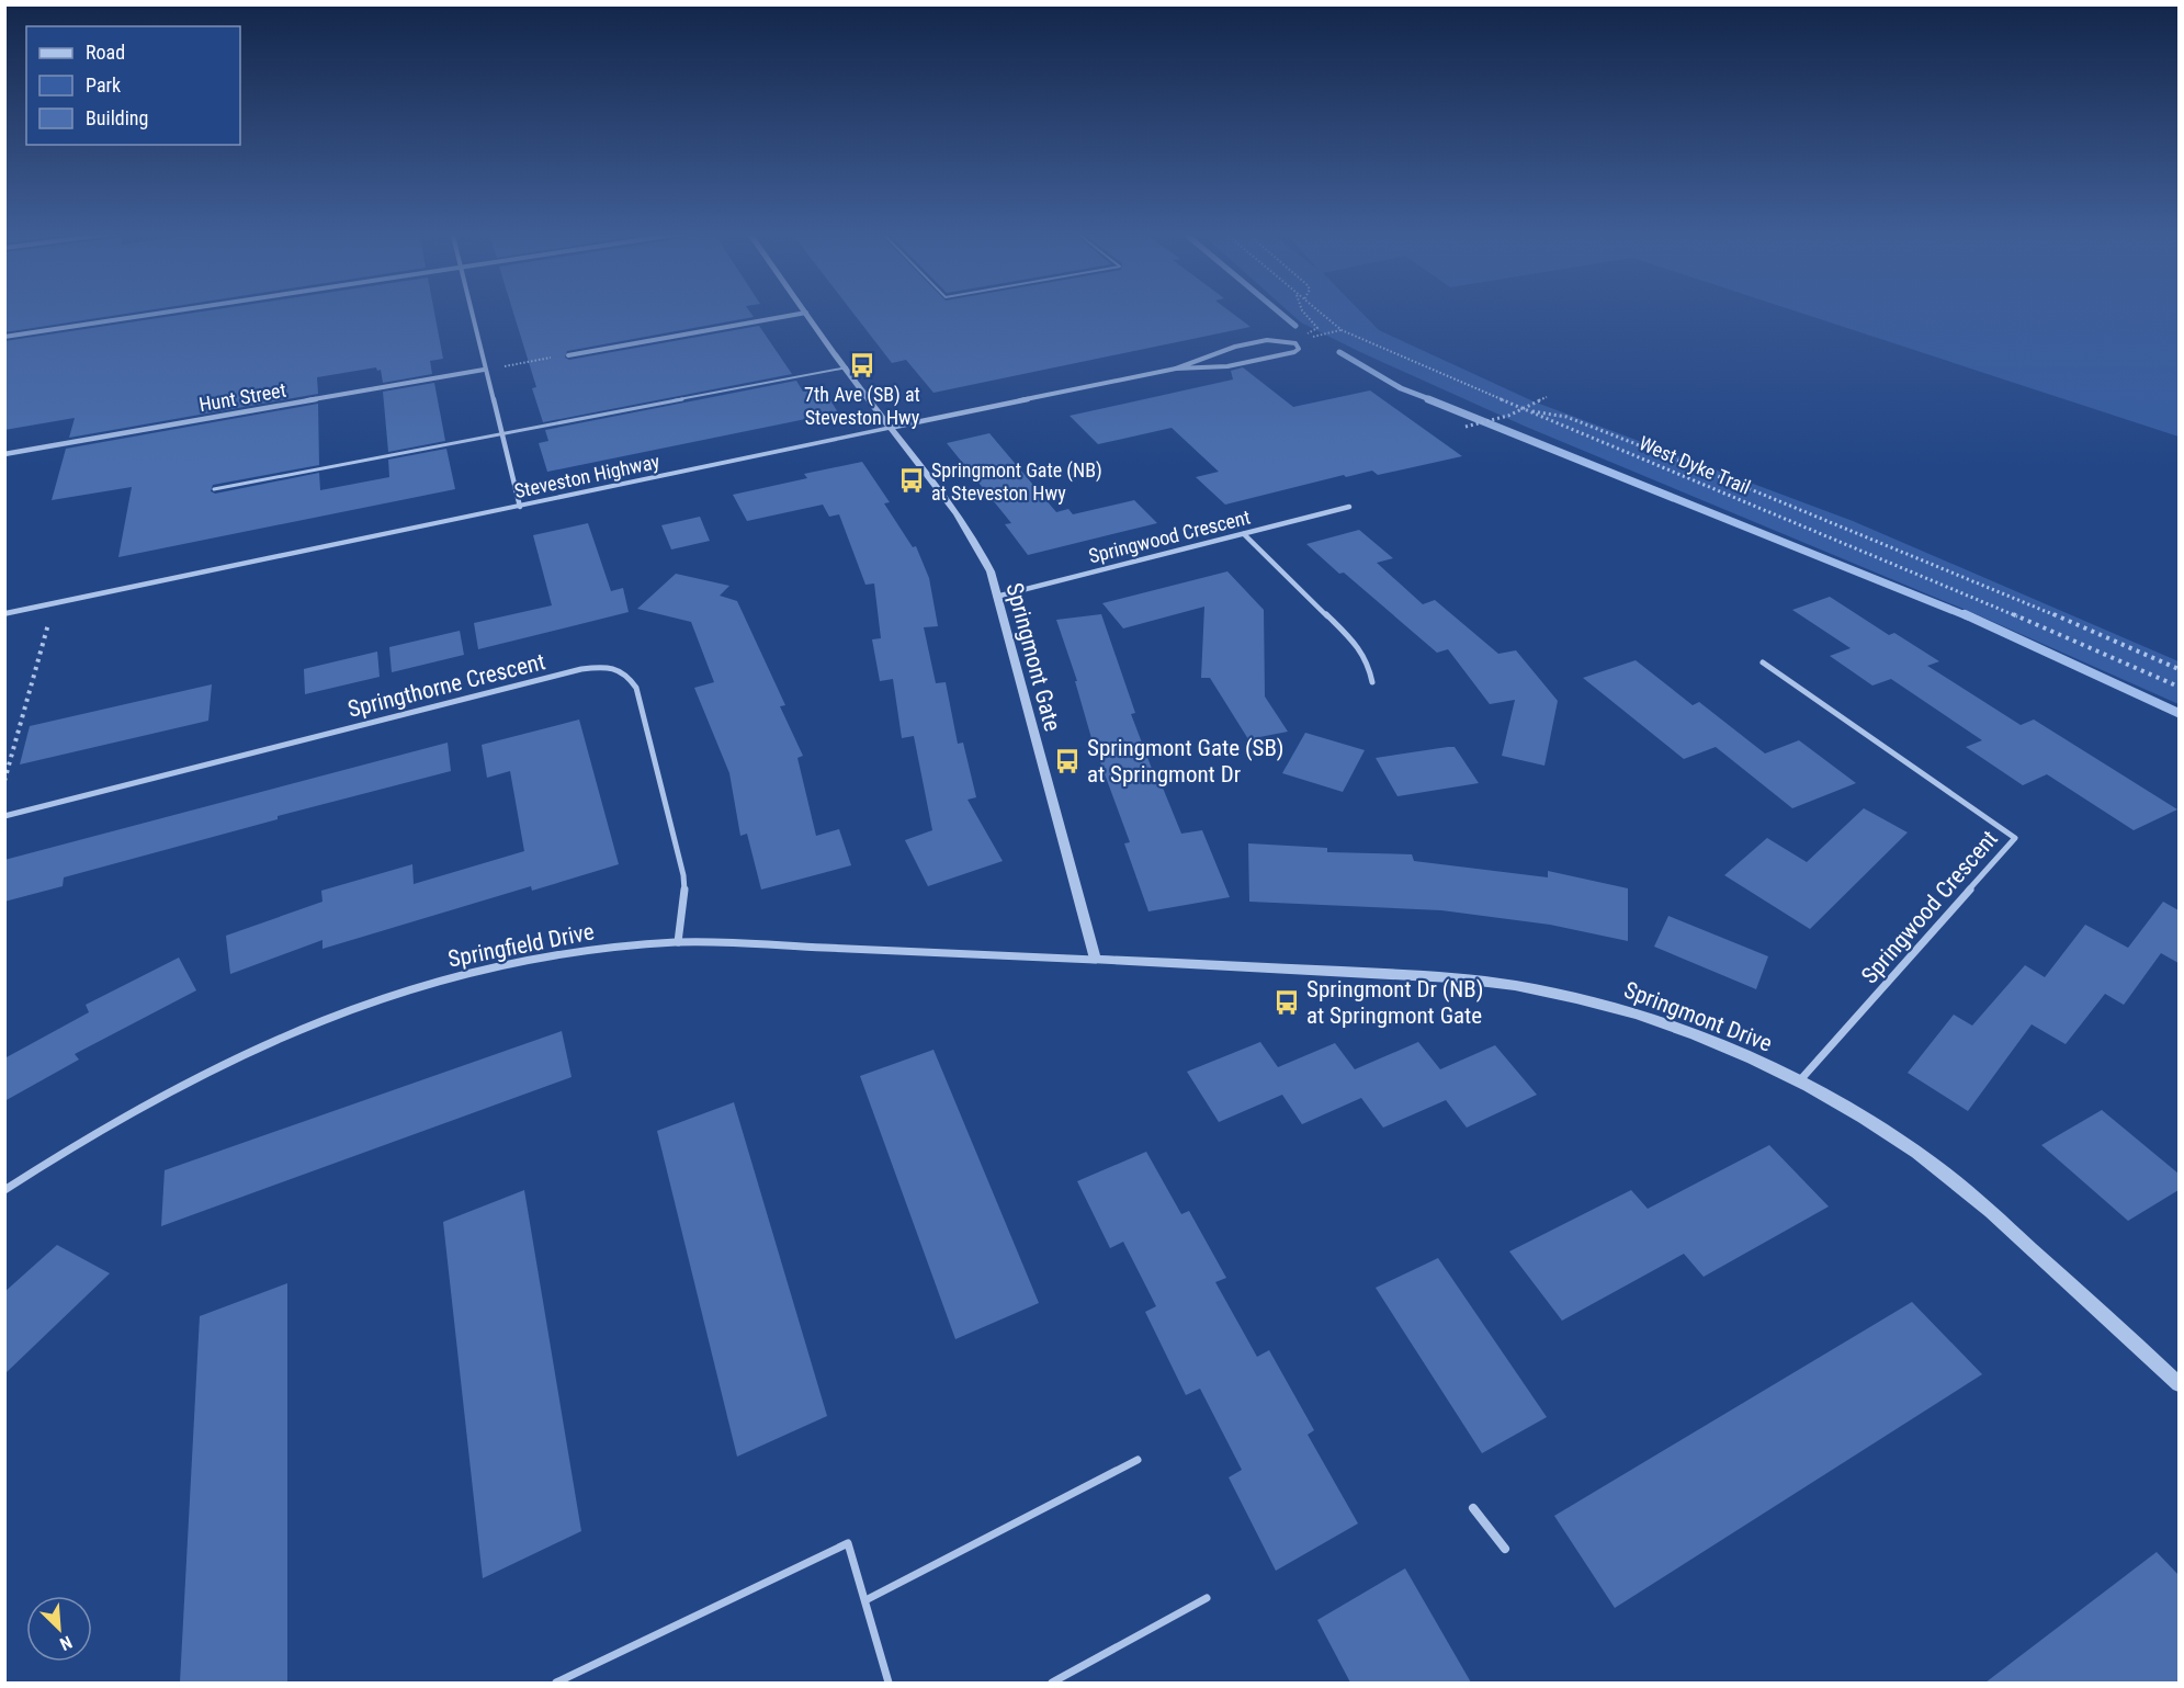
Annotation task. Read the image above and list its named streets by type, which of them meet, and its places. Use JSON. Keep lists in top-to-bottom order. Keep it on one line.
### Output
{"streets":{"street":["Hunt Street","Steveston Highway","Springwood Crescent","Springmont Gate","Springthorne Crescent","Springfield Drive","Springmont Drive"],"path":["West Dyke Trail"]},"crossings":[["Steveston Highway","Springmont Gate"],["Springwood Crescent","Springmont Gate"],["Springwood Crescent","Springmont Drive"],["Springmont Gate","Springfield Drive"],["Springmont Gate","Springmont Drive"],["Springthorne Crescent","Springfield Drive"],["Springfield Drive","Springmont Drive"]],"places":{"bus stop":["7th Ave (SB) at Steveston Hwy","Springmont Gate (NB) at Steveston Hwy","Springmont Gate (SB) at Springmont Dr","Springmont Dr (NB) at Springmont Gate"]},"legend":["Road","Park","Building"],"north":"bottom right"}
